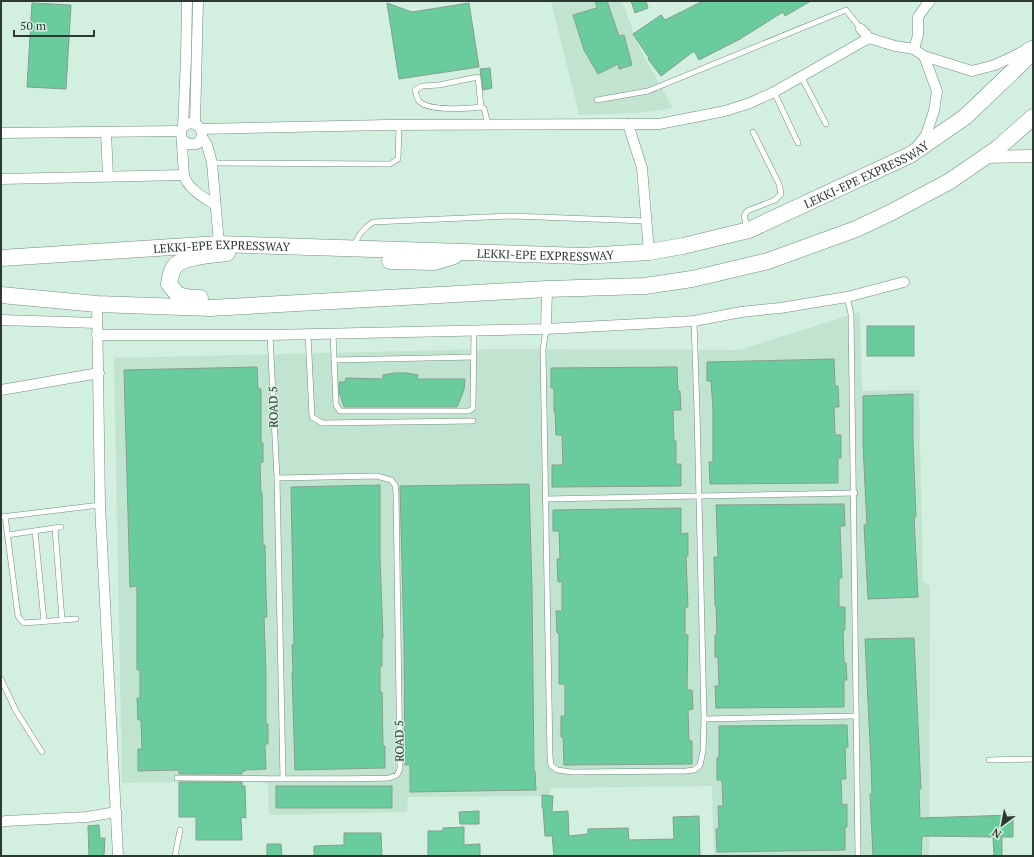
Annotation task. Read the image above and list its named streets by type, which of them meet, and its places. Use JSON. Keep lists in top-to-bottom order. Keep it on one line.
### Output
{"streets":{"highway":["LEKKI-EPE EXPRESSWAY"],"lane":["ROAD 5"]},"scale_bar":"50 m","north":"bottom left"}
